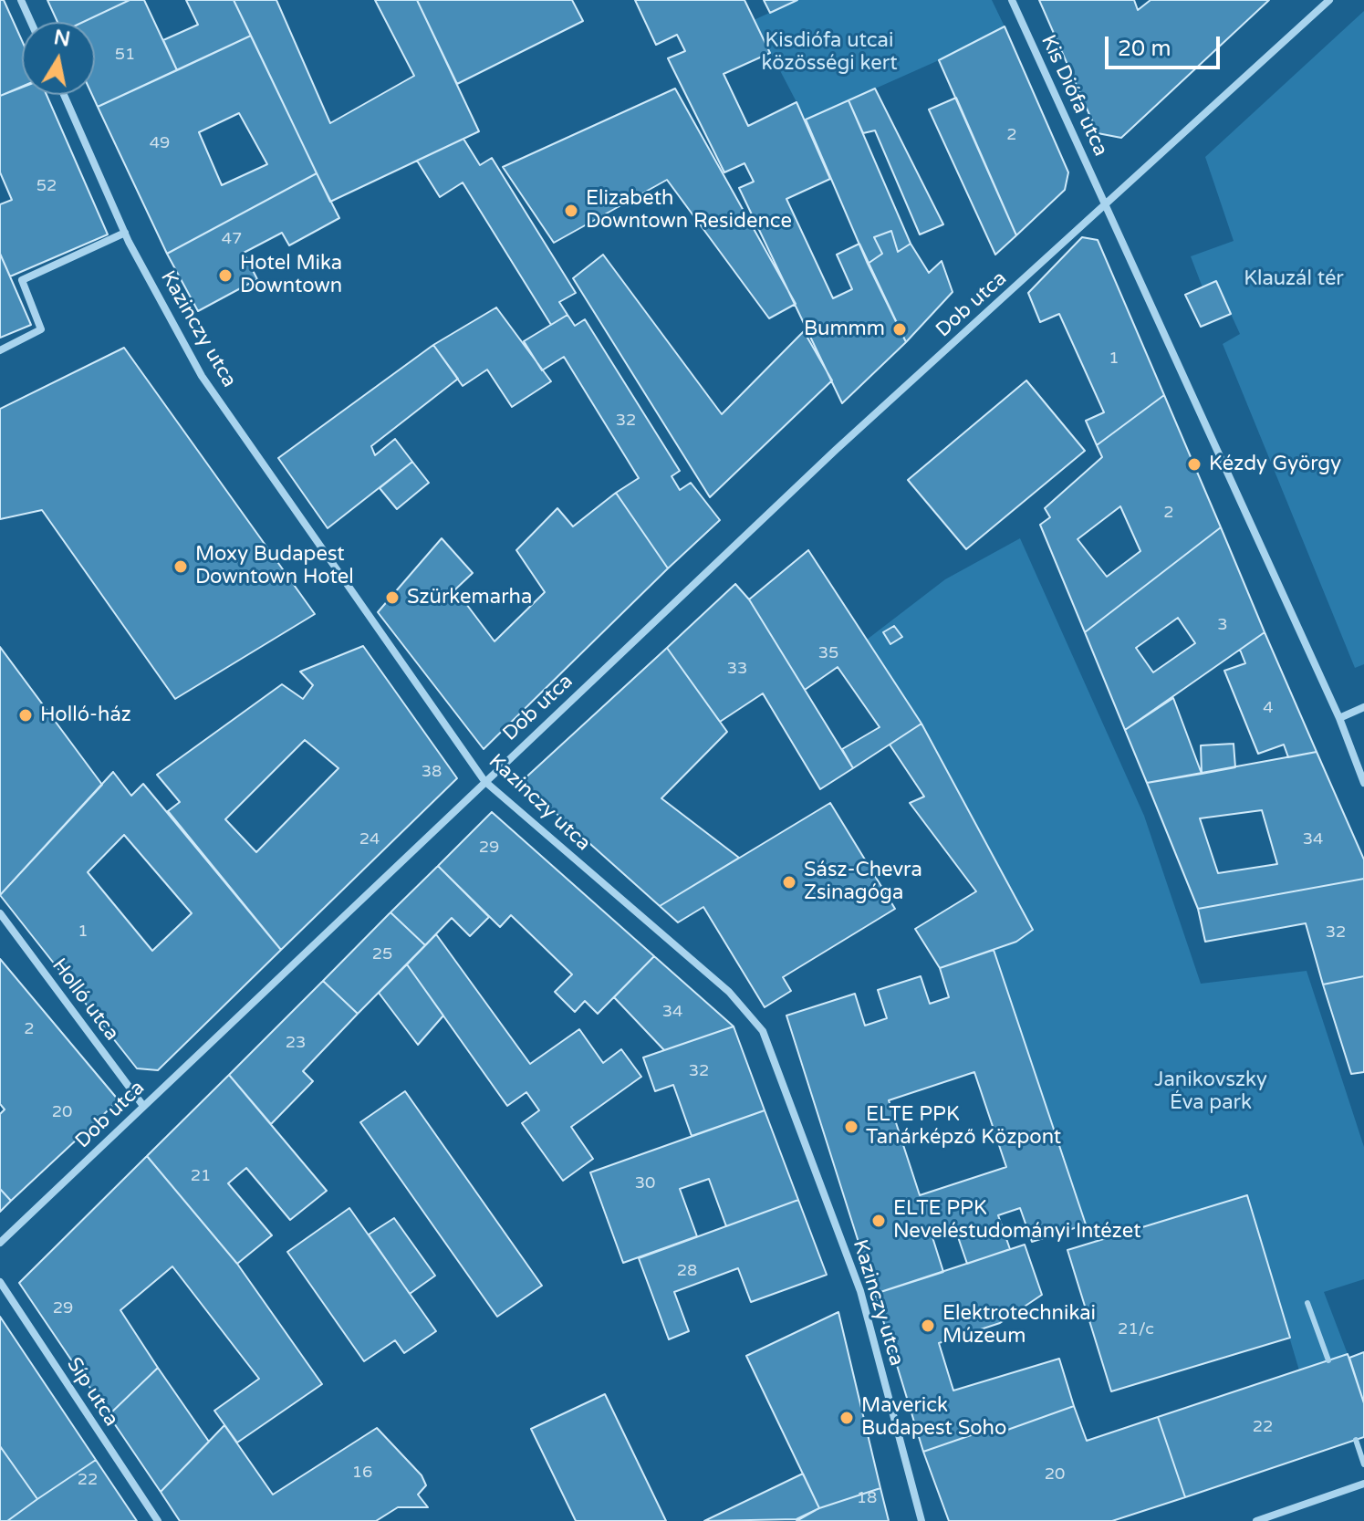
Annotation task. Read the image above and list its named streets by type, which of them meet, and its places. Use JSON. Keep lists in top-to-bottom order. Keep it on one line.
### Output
{"streets":{"street":["Kis Diófa utca","Dob utca","Kazinczy utca","Holló utca","Síp utca"]},"crossings":[["Kis Diófa utca","Dob utca"],["Dob utca","Kazinczy utca"],["Dob utca","Holló utca"]],"parks":["Kisdiófa utcai közösségi kert","Klauzál tér","Janikovszky Éva park"],"places":["Elizabeth Downtown Residence","Hotel Mika Downtown","Bummm","Kézdy György","Moxy Budapest Downtown Hotel","Szürkemarha","Holló-ház","Sász-Chevra Zsinagóga","ELTE PPK Tanárképző Központ","ELTE PPK Neveléstudományi Intézet","Elektrotechnikai Múzeum","Maverick Budapest Soho"],"house_numbers":["51","2","49","52","47","1","32","2","3","35","33","4","38","24","34","29","1","32","25","34","2","23","32","20","21","30","28","29","21/c","22","16","20","22","18"],"scale_bar":"20 m","north":"top"}
